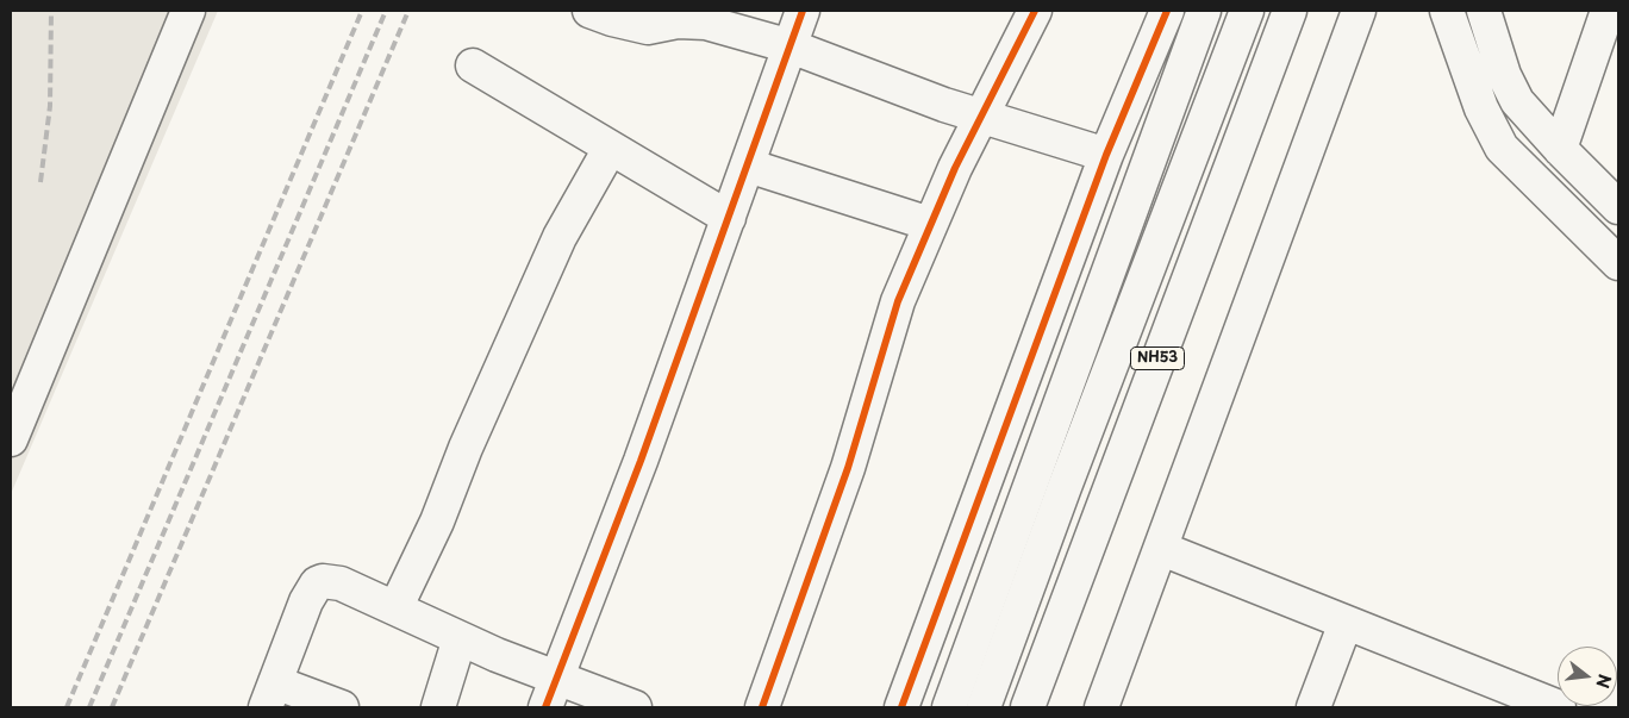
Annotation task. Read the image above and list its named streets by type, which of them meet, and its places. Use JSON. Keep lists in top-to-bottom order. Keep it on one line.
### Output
{"streets":{"main road":["NH53"]},"north":"right"}
